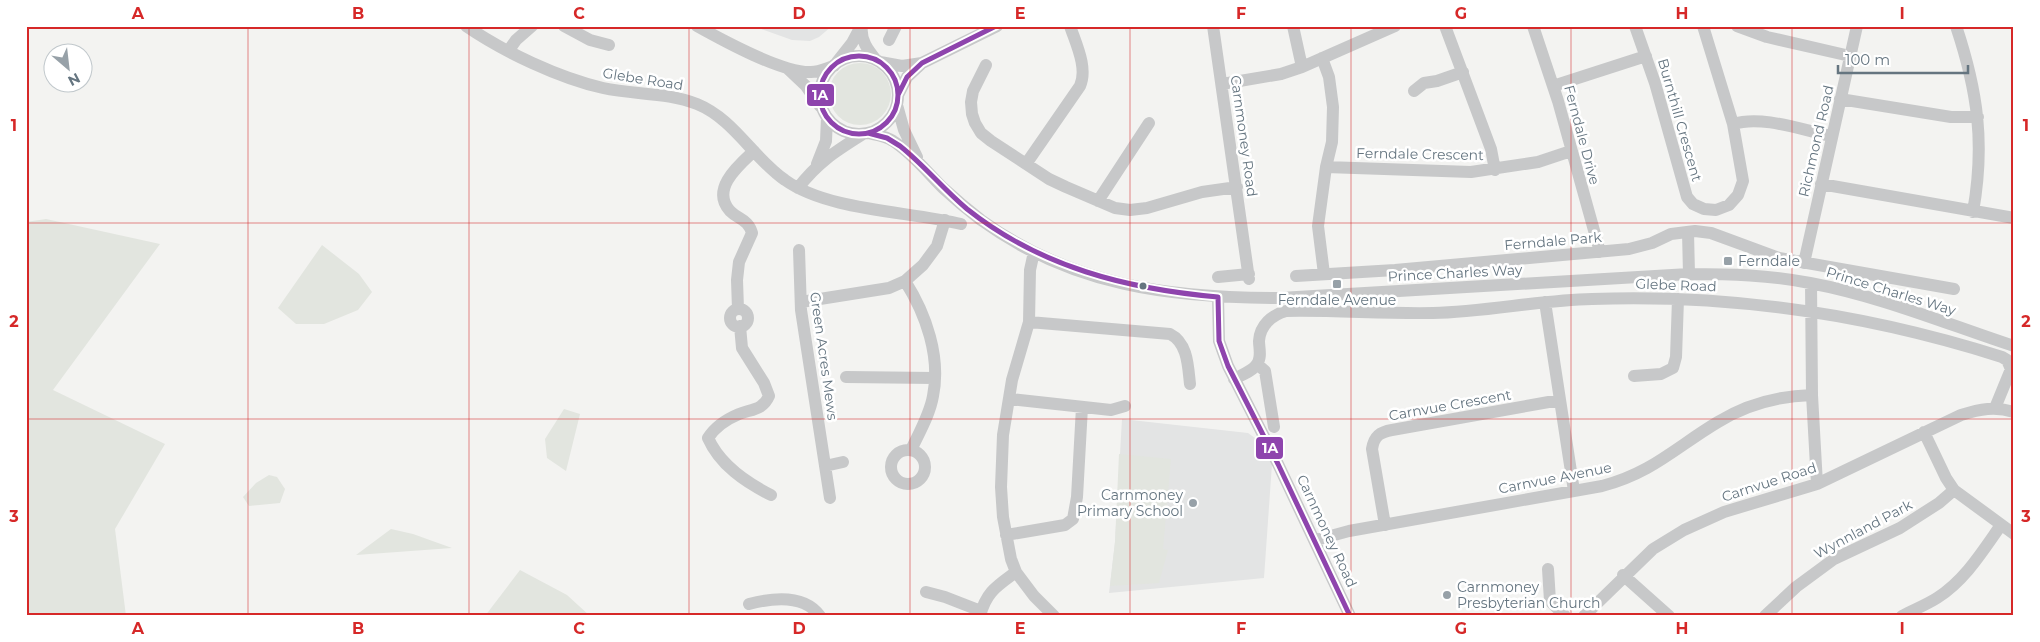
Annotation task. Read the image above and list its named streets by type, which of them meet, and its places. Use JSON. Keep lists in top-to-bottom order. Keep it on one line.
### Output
{"streets":{"street":["Glebe Road","Burnthill Crescent","Ferndale Drive","Carnmoney Road","Richmond Road","Ferndale Crescent","Ferndale Park","Prince Charles Way","Green Acres Mews","Carnvue Crescent","Carnvue Avenue","Carnvue Road","Wynnland Park"]},"crossings":[["Glebe Road","Carnvue Road"],["Ferndale Drive","Ferndale Crescent"],["Ferndale Drive","Ferndale Park"],["Carnmoney Road","Prince Charles Way"],["Carnmoney Road","Carnvue Avenue"],["Richmond Road","Ferndale Park"],["Carnvue Crescent","Carnvue Avenue"]],"places":{"transit":["Ferndale","Ferndale Avenue"],"other":["Carnmoney Primary School","Carnmoney Presbyterian Church"]},"lines":["transit line 1A"],"scale_bar":"100 m","north":"bottom right","grid":{"columns":["A","B","C","D","E","F","G","H","I"],"rows":["1","2","3"]}}
